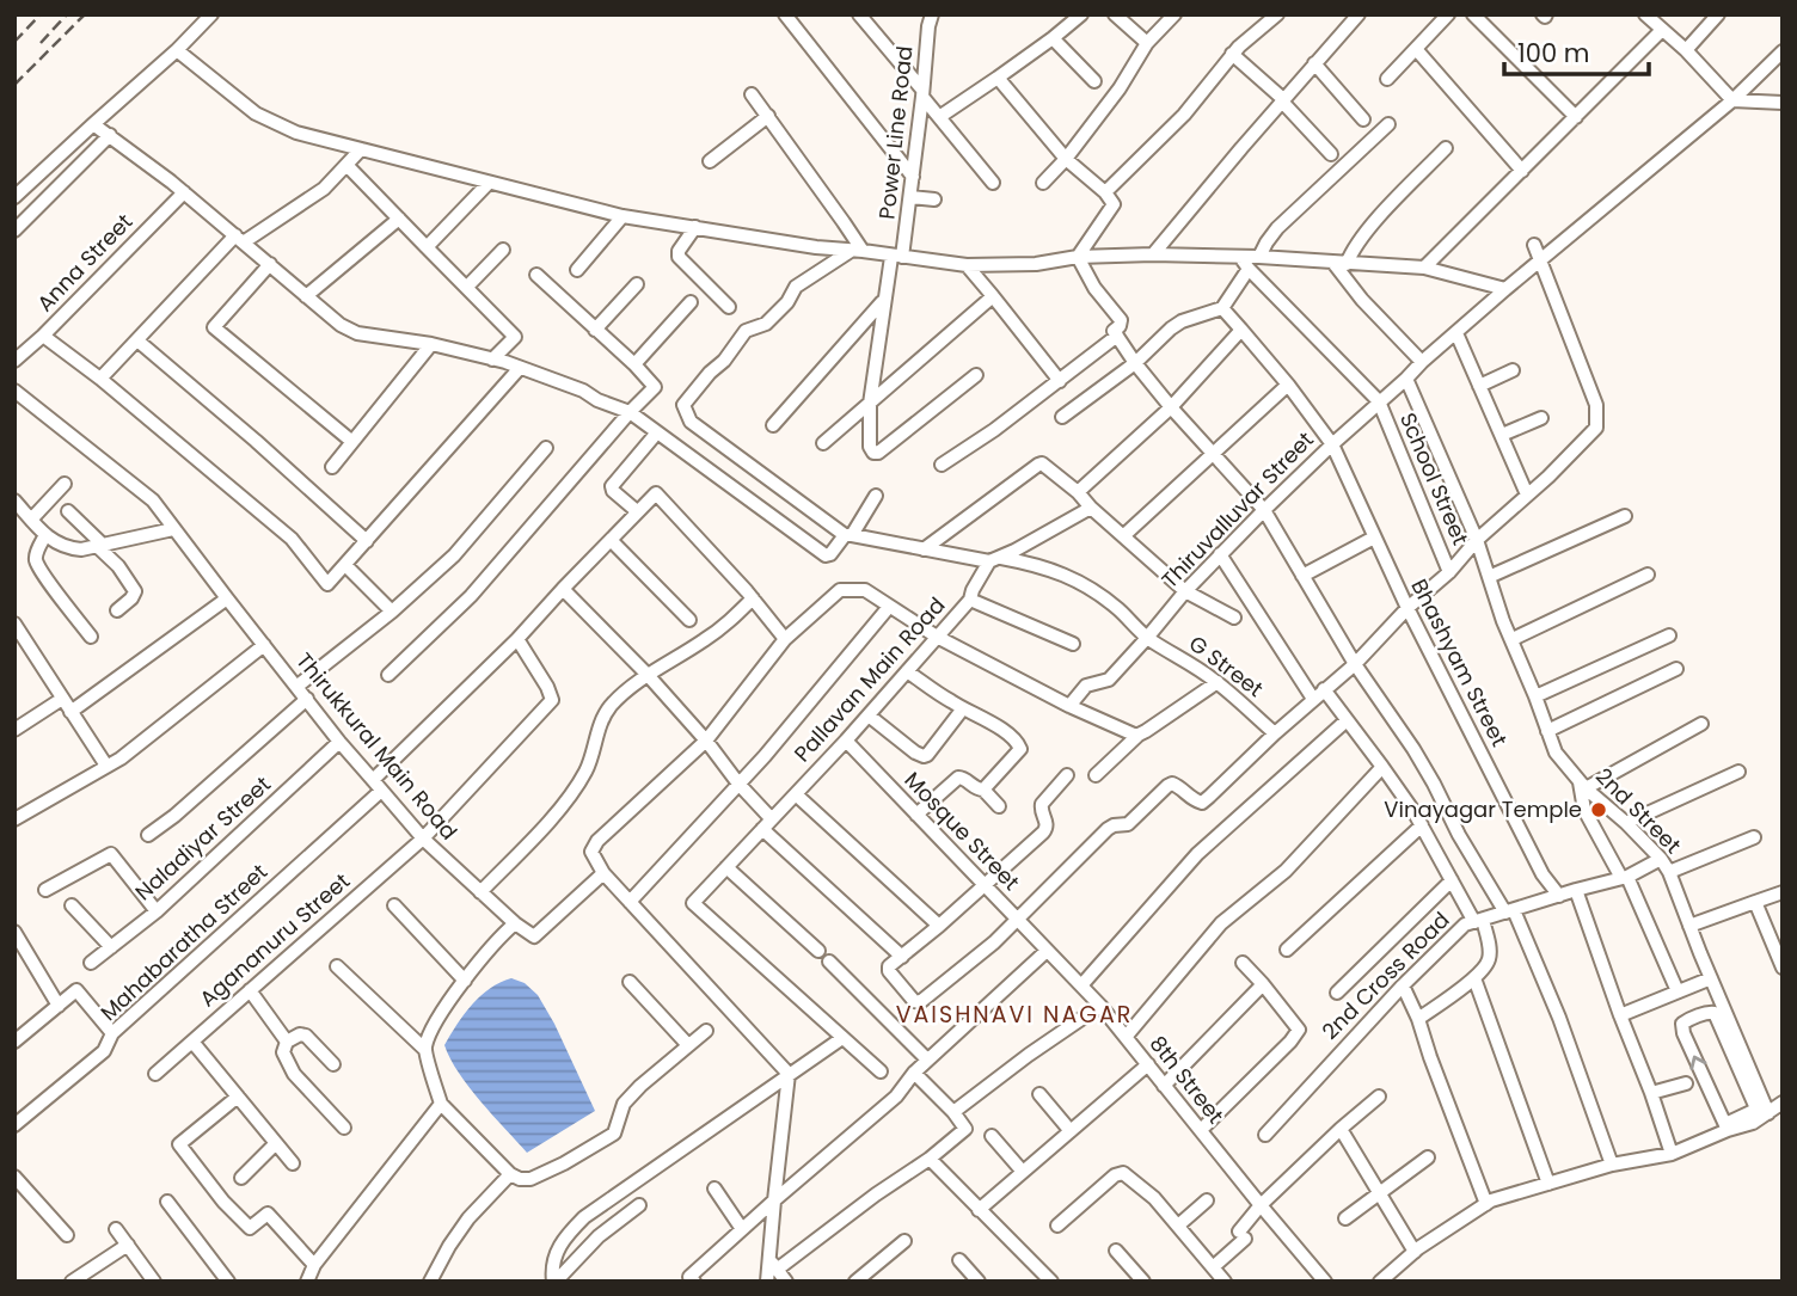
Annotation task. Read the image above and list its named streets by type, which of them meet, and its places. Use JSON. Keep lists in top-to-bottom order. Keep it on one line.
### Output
{"streets":{"street":["Power Line Road","Anna Street","School Street","Thiruvalluvar Street","Bhashyam Street","G Street","Pallavan Main Road","Thirukkural Main Road","2nd Street","Mosque Street","Naladiyar Street","Agananuru Street","Mahabaratha Street","2nd Cross Road","8th Street"]},"crossings":[["School Street","Thiruvalluvar Street"],["Thiruvalluvar Street","Bhashyam Street"],["Thiruvalluvar Street","G Street"],["Thiruvalluvar Street","2nd Street"],["Bhashyam Street","2nd Cross Road"],["G Street","Pallavan Main Road"],["Pallavan Main Road","Mosque Street"],["Thirukkural Main Road","Naladiyar Street"],["Thirukkural Main Road","Agananuru Street"],["Thirukkural Main Road","Mahabaratha Street"],["2nd Street","2nd Cross Road"],["Mosque Street","8th Street"],["Agananuru Street","Mahabaratha Street"]],"districts":["VAISHNAVI NAGAR"],"places":["Vinayagar Temple"],"scale_bar":"100 m"}
